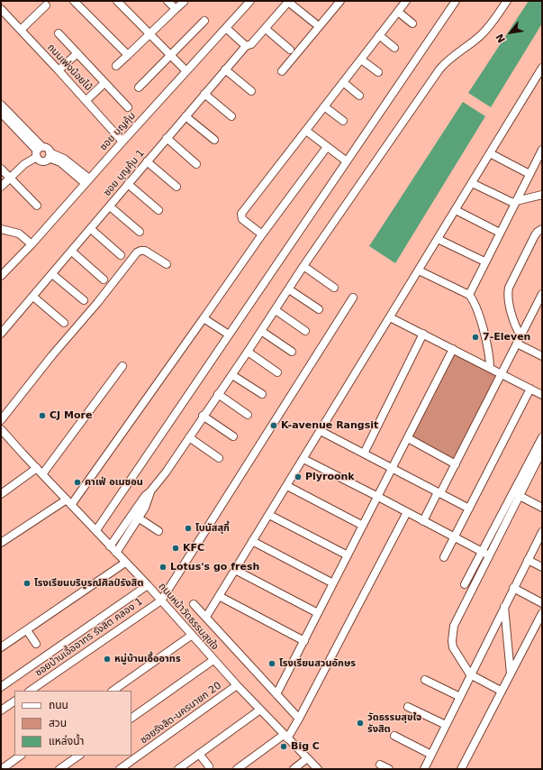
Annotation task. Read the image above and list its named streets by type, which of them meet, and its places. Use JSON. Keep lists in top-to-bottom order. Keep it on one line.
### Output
{"streets":{"street":["ถนนเพ่งน้อยไม้","ซอย บุญคุ้ม","ซอย บุญคุ้ม 1","ถนนหน้าวัดธรรมสุขใจ","ซอยบ้านเอื้ออาทร รังสิต คลอง 1","ซอยรังสิต-นครนายก 20"]},"crossings":[["ถนนเพ่งน้อยไม้","ซอย บุญคุ้ม"],["ถนนหน้าวัดธรรมสุขใจ","ซอยบ้านเอื้ออาทร รังสิต คลอง 1"],["ถนนหน้าวัดธรรมสุขใจ","ซอยรังสิต-นครนายก 20"]],"places":["7-Eleven","CJ More","K-avenue Rangsit","Plyroonk","คาเฟ่ อเมซอน","โบนัสสุกี้","KFC","Lotus's go fresh","โรงเรียนบริบูรณ์ศิลป์รังสิต","หมู่บ้านเอื้ออาทร","โรงเรียนสวนอักษร","วัดธรรมสุขใจ รังสิต","Big C"],"legend":["ถนน","สวน","แหล่งน้ำ"],"north":"bottom left"}
